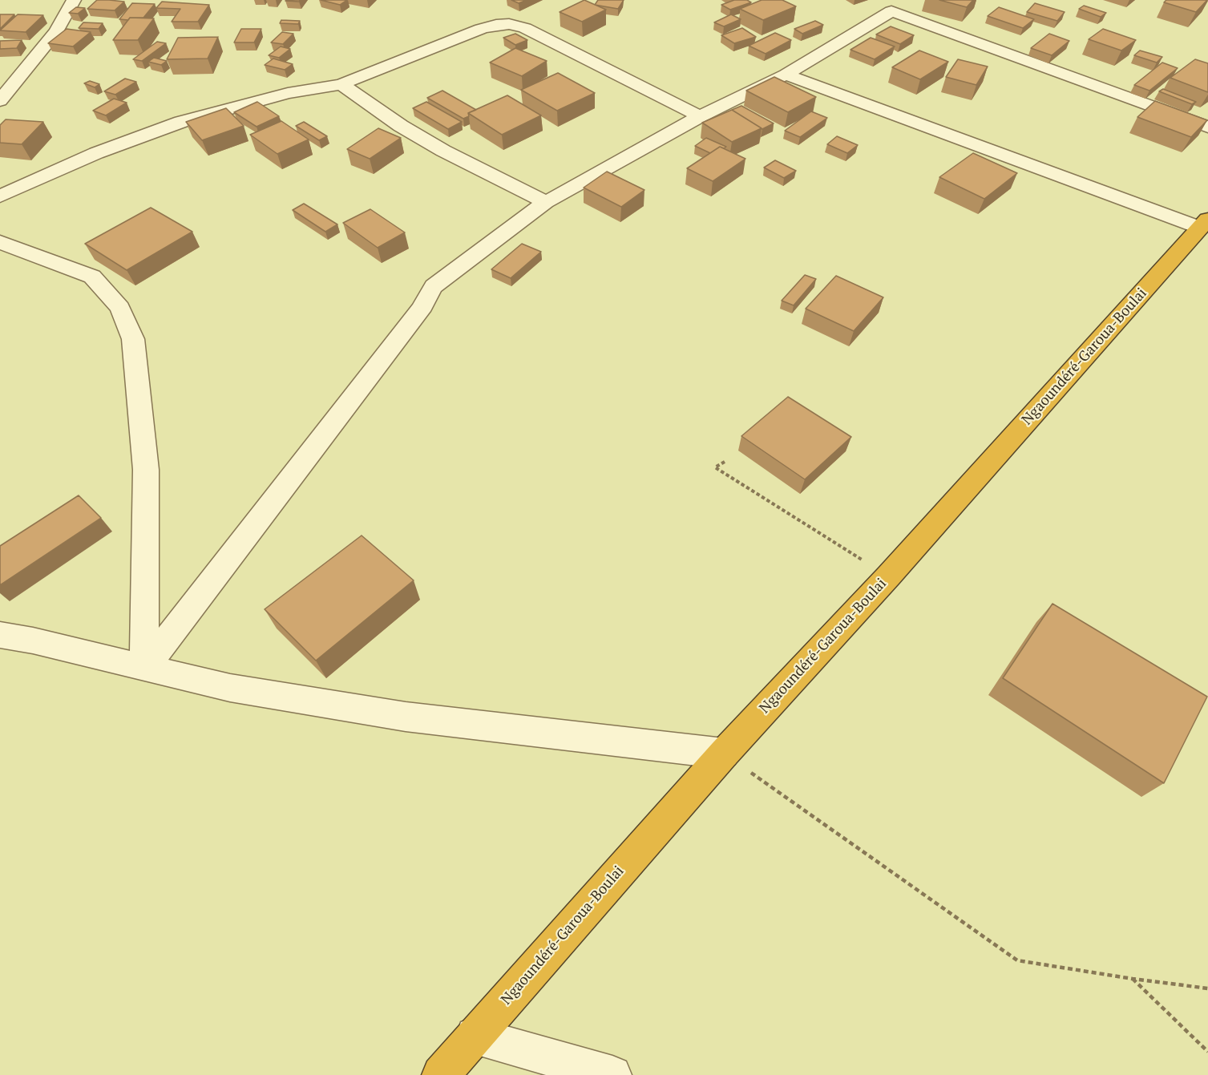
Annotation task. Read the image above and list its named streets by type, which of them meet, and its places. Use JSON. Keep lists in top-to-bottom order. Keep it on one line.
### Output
{"streets":{"highway":["Ngaoundéré-Garoua-Boulai"]}}
